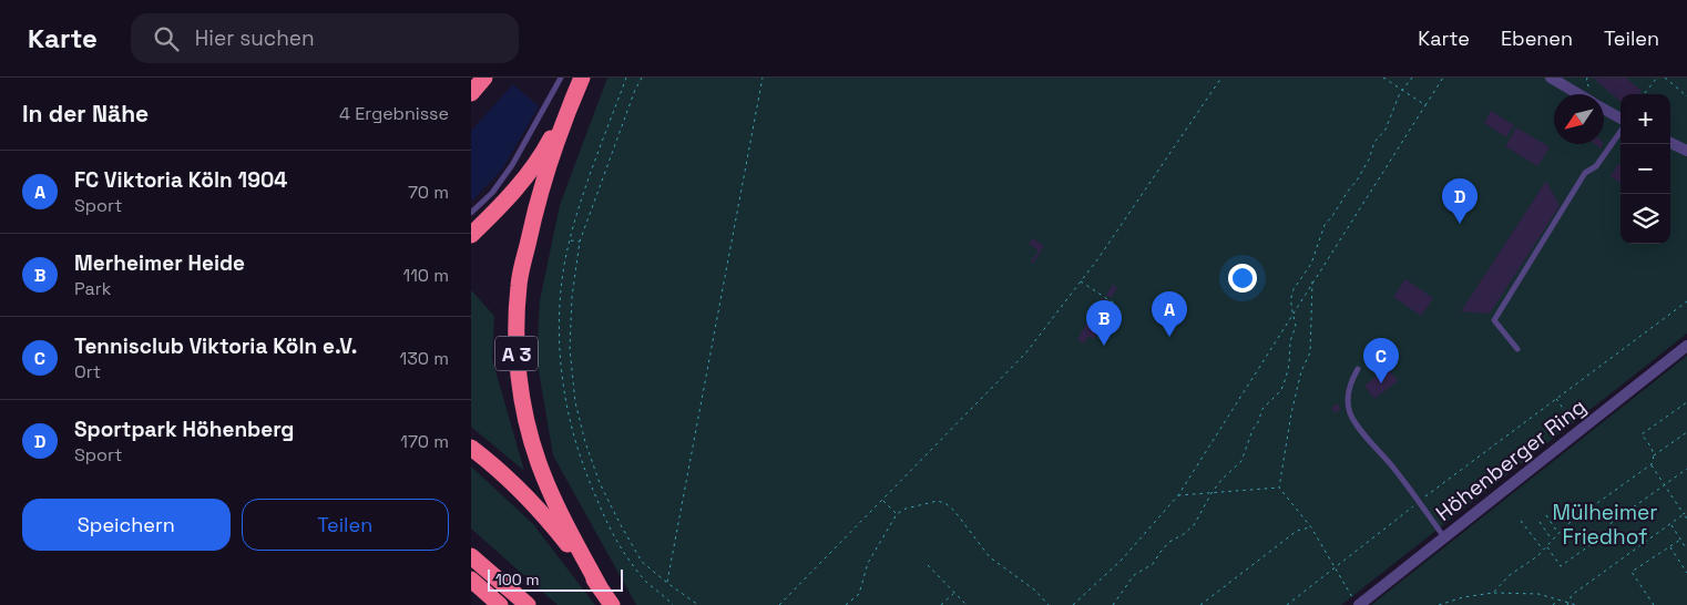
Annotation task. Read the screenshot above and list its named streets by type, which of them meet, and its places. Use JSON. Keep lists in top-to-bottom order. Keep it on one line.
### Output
{"streets":{"highway":["A 3"],"street":["Höhenberger Ring"]},"parks":["Mülheimer Friedhof"],"scale_bar":"100 m","north":"bottom left","page":{"header":"Karte","search":"Hier suchen","nav":["Karte","Ebenen","Teilen"],"heading":["In der Nähe","4 Ergebnisse"],"map_buttons":["+","−"],"list":[{"mark":"A","name":"FC Viktoria Köln 1904","note":"Sport","value":"70 m"},{"mark":"B","name":"Merheimer Heide","note":"Park","value":"110 m"},{"mark":"C","name":"Tennisclub Viktoria Köln e.V.","note":"Ort","value":"130 m"},{"mark":"D","name":"Sportpark Höhenberg","note":"Sport","value":"170 m"}],"pins":["D","A","B","C"],"buttons":["Speichern","Teilen"],"scale":"100 m"}}
